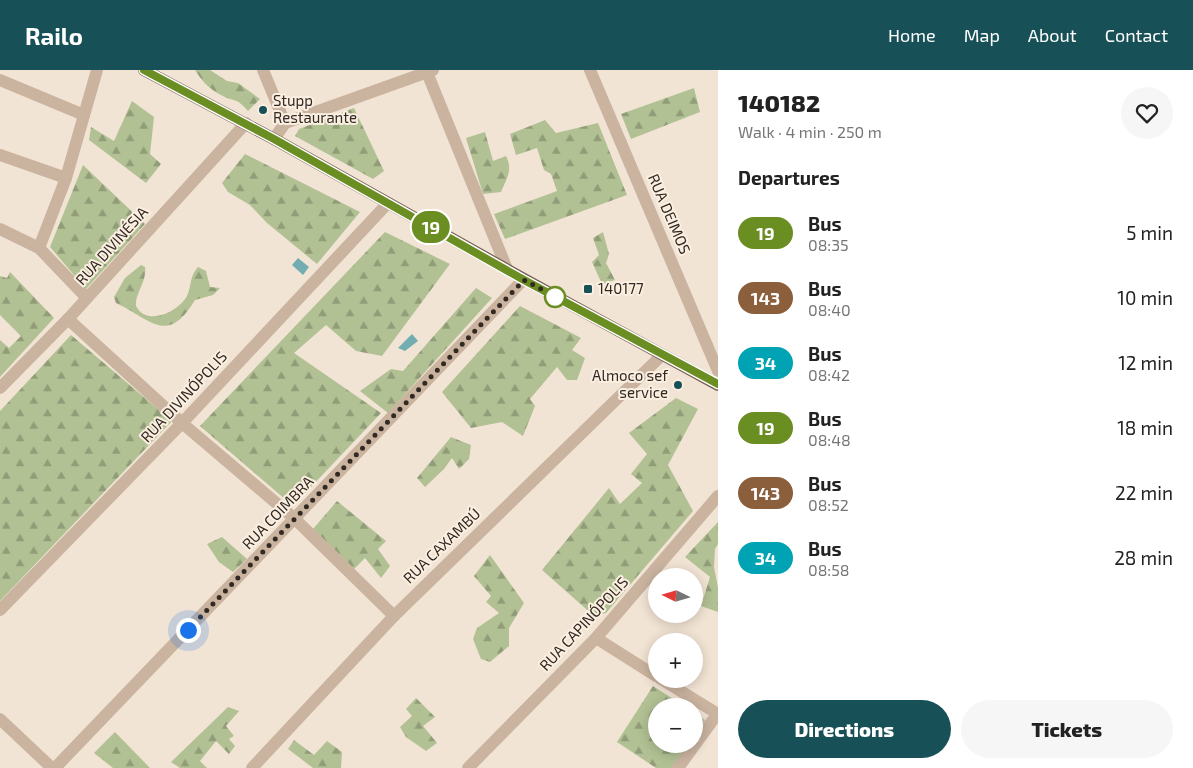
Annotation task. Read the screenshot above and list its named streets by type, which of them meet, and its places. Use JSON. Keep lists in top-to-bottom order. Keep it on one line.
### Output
{"streets":{"street":["RUA DEIMOS","RUA DIVINÉSIA","RUA DIVINÓPOLIS","RUA COIMBRA","RUA CAXAMBÚ","RUA CAPINÓPOLIS"]},"places":{"other":["Stupp Restaurante","Almoco sef service"],"transit":["140177"]},"lines":["bus line 19"],"north":"left","page":{"header":"Railo","nav":["Home","Map","About","Contact"],"on_map":"19","heading":[["140182","Walk · 4 min · 250 m"],"Departures"],"list":[{"mark":"19","name":"Bus","note":"08:35","value":"5 min"},{"mark":"143","name":"Bus","note":"08:40","value":"10 min"},{"mark":"34","name":"Bus","note":"08:42","value":"12 min"},{"mark":"19","name":"Bus","note":"08:48","value":"18 min"},{"mark":"143","name":"Bus","note":"08:52","value":"22 min"},{"mark":"34","name":"Bus","note":"08:58","value":"28 min"}],"map_buttons":["+","−"],"buttons":["Directions","Tickets"]}}
